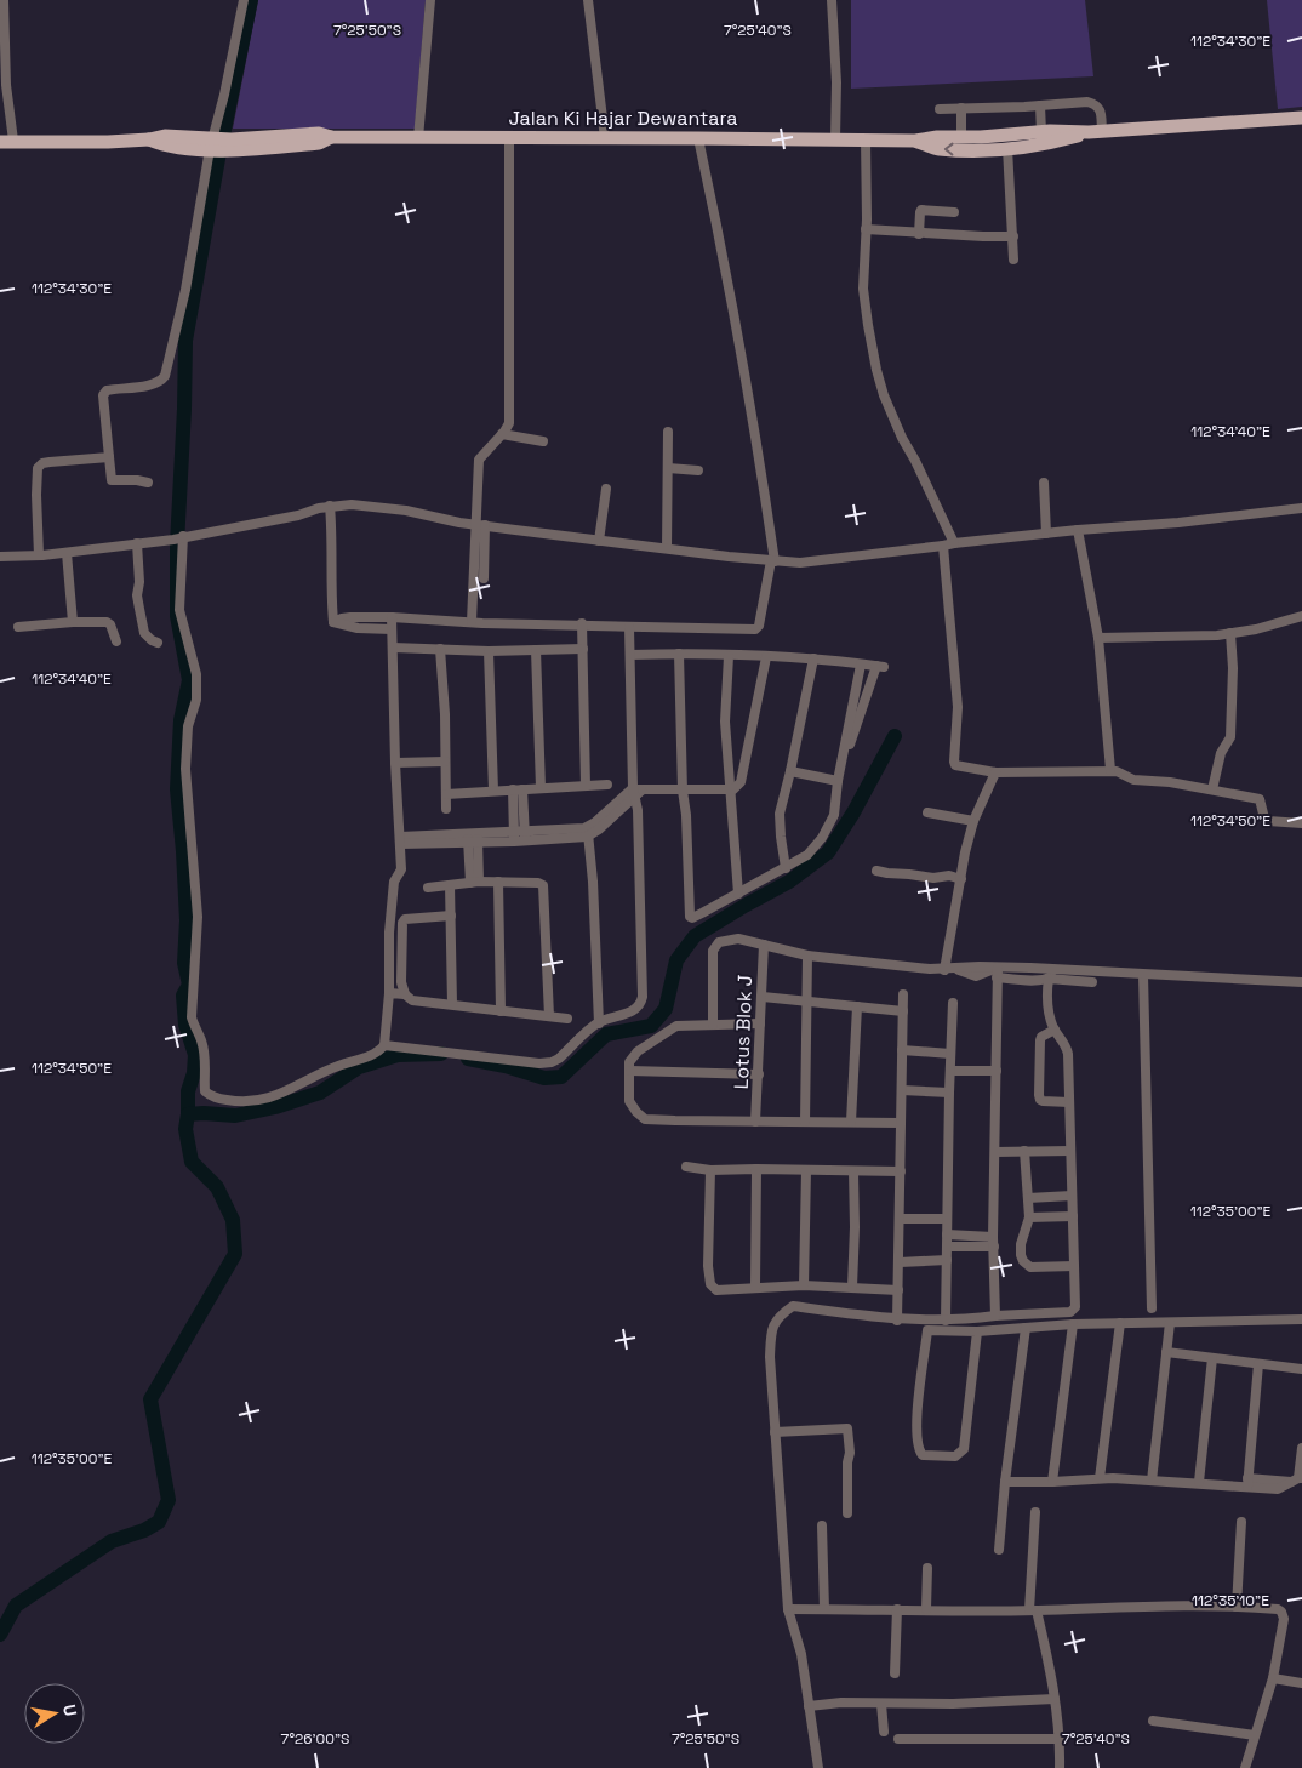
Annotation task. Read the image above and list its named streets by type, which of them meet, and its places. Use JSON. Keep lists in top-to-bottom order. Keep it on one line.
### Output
{"streets":{"main road":["Jalan Ki Hajar Dewantara"],"street":["Lotus Blok J"]},"north":"right","coordinates":["7°25'50\"S","7°25'40\"S","112°34'30\"E","112°34'40\"E","112°34'50\"E","112°35'00\"E","112°35'10\"E","7°26'00\"S"]}
